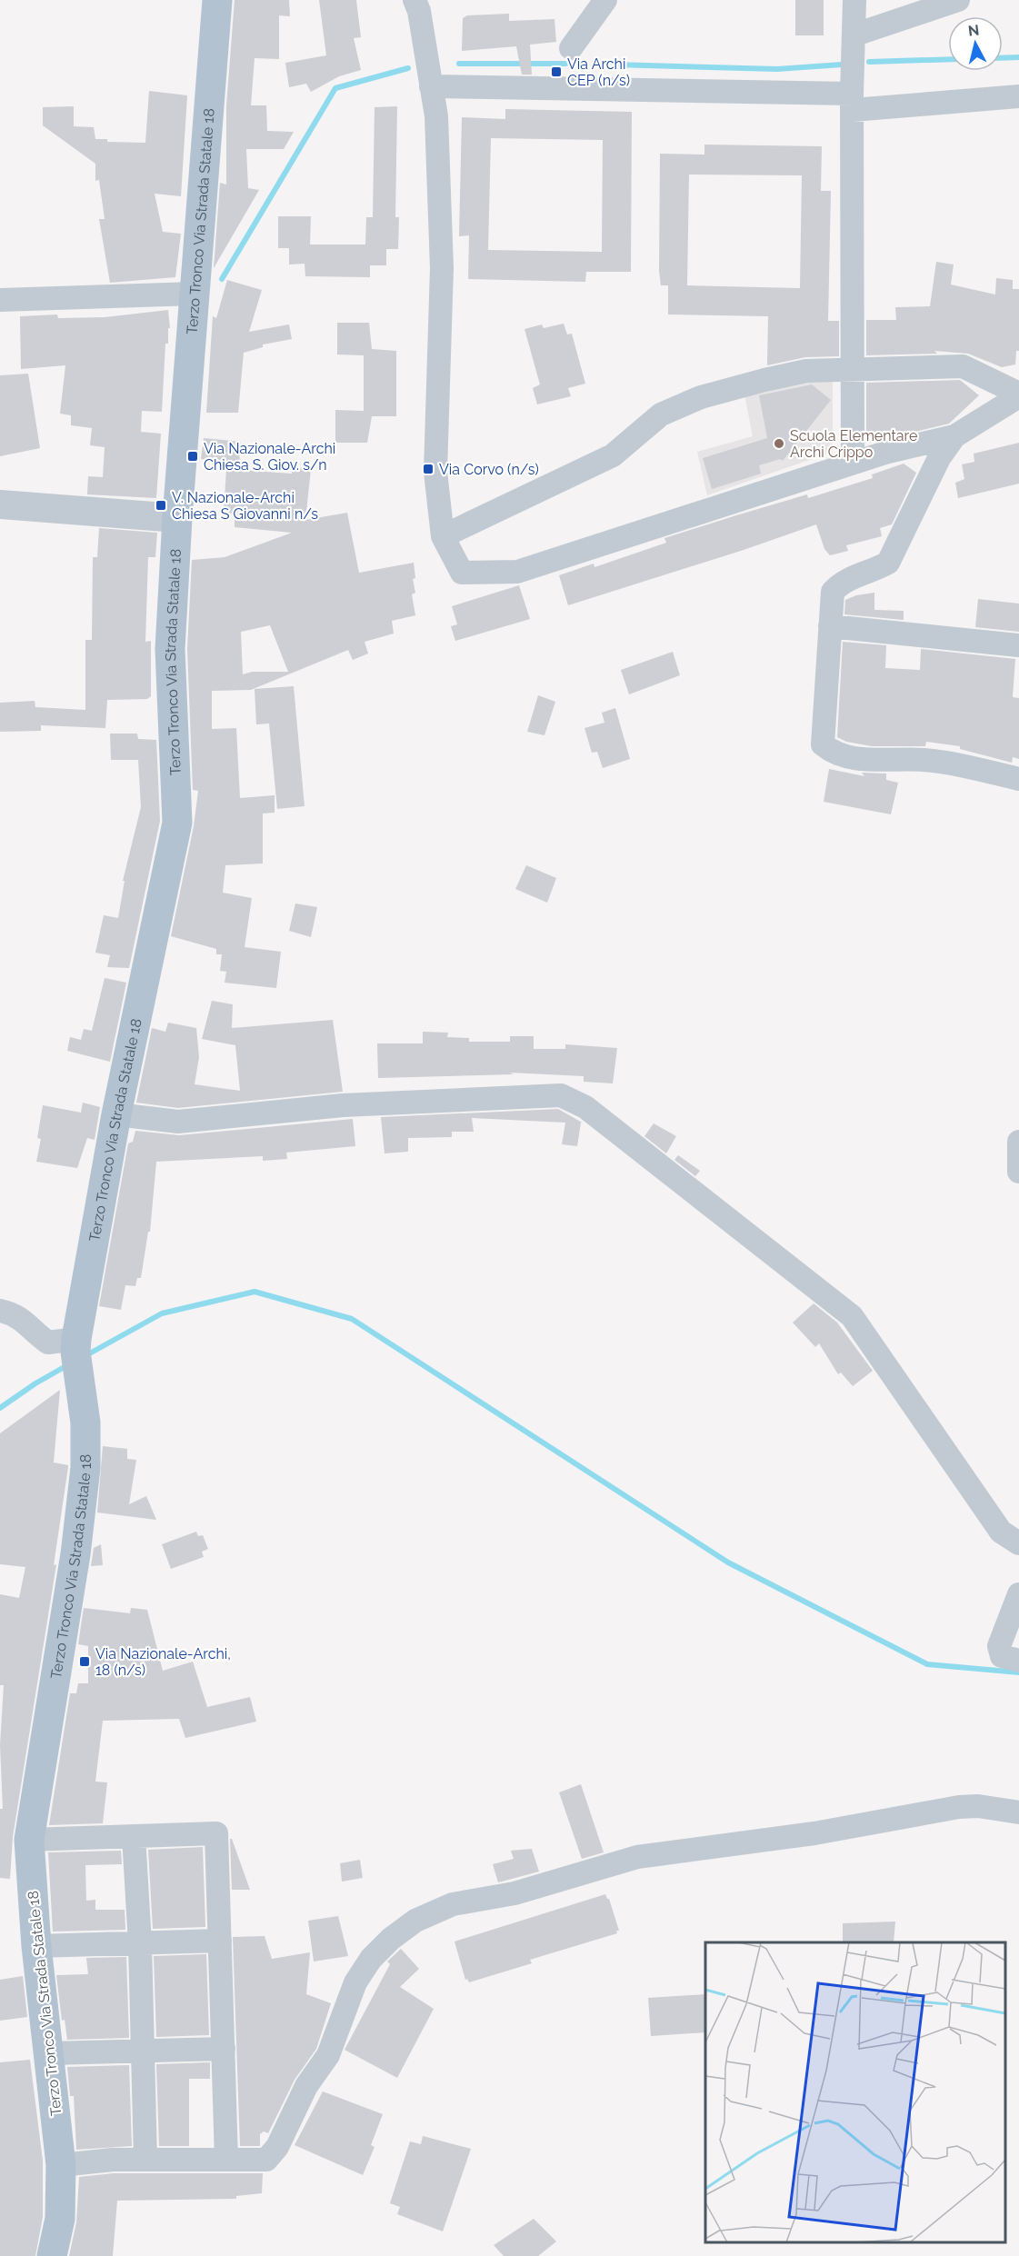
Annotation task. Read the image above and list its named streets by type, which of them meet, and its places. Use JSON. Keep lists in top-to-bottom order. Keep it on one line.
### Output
{"streets":{"main road":["Terzo Tronco Via Strada Statale 18"]},"places":{"transit":["Via Archi CEP (n/s)","Via Nazionale-Archi Chiesa S. Giov. s/n","Via Corvo (n/s)","V. Nazionale-Archi Chiesa S Giovanni n/s","Via Nazionale-Archi, 18 (n/s)"],"other":["Scuola Elementare Archi Crippo"]},"north":"top"}
